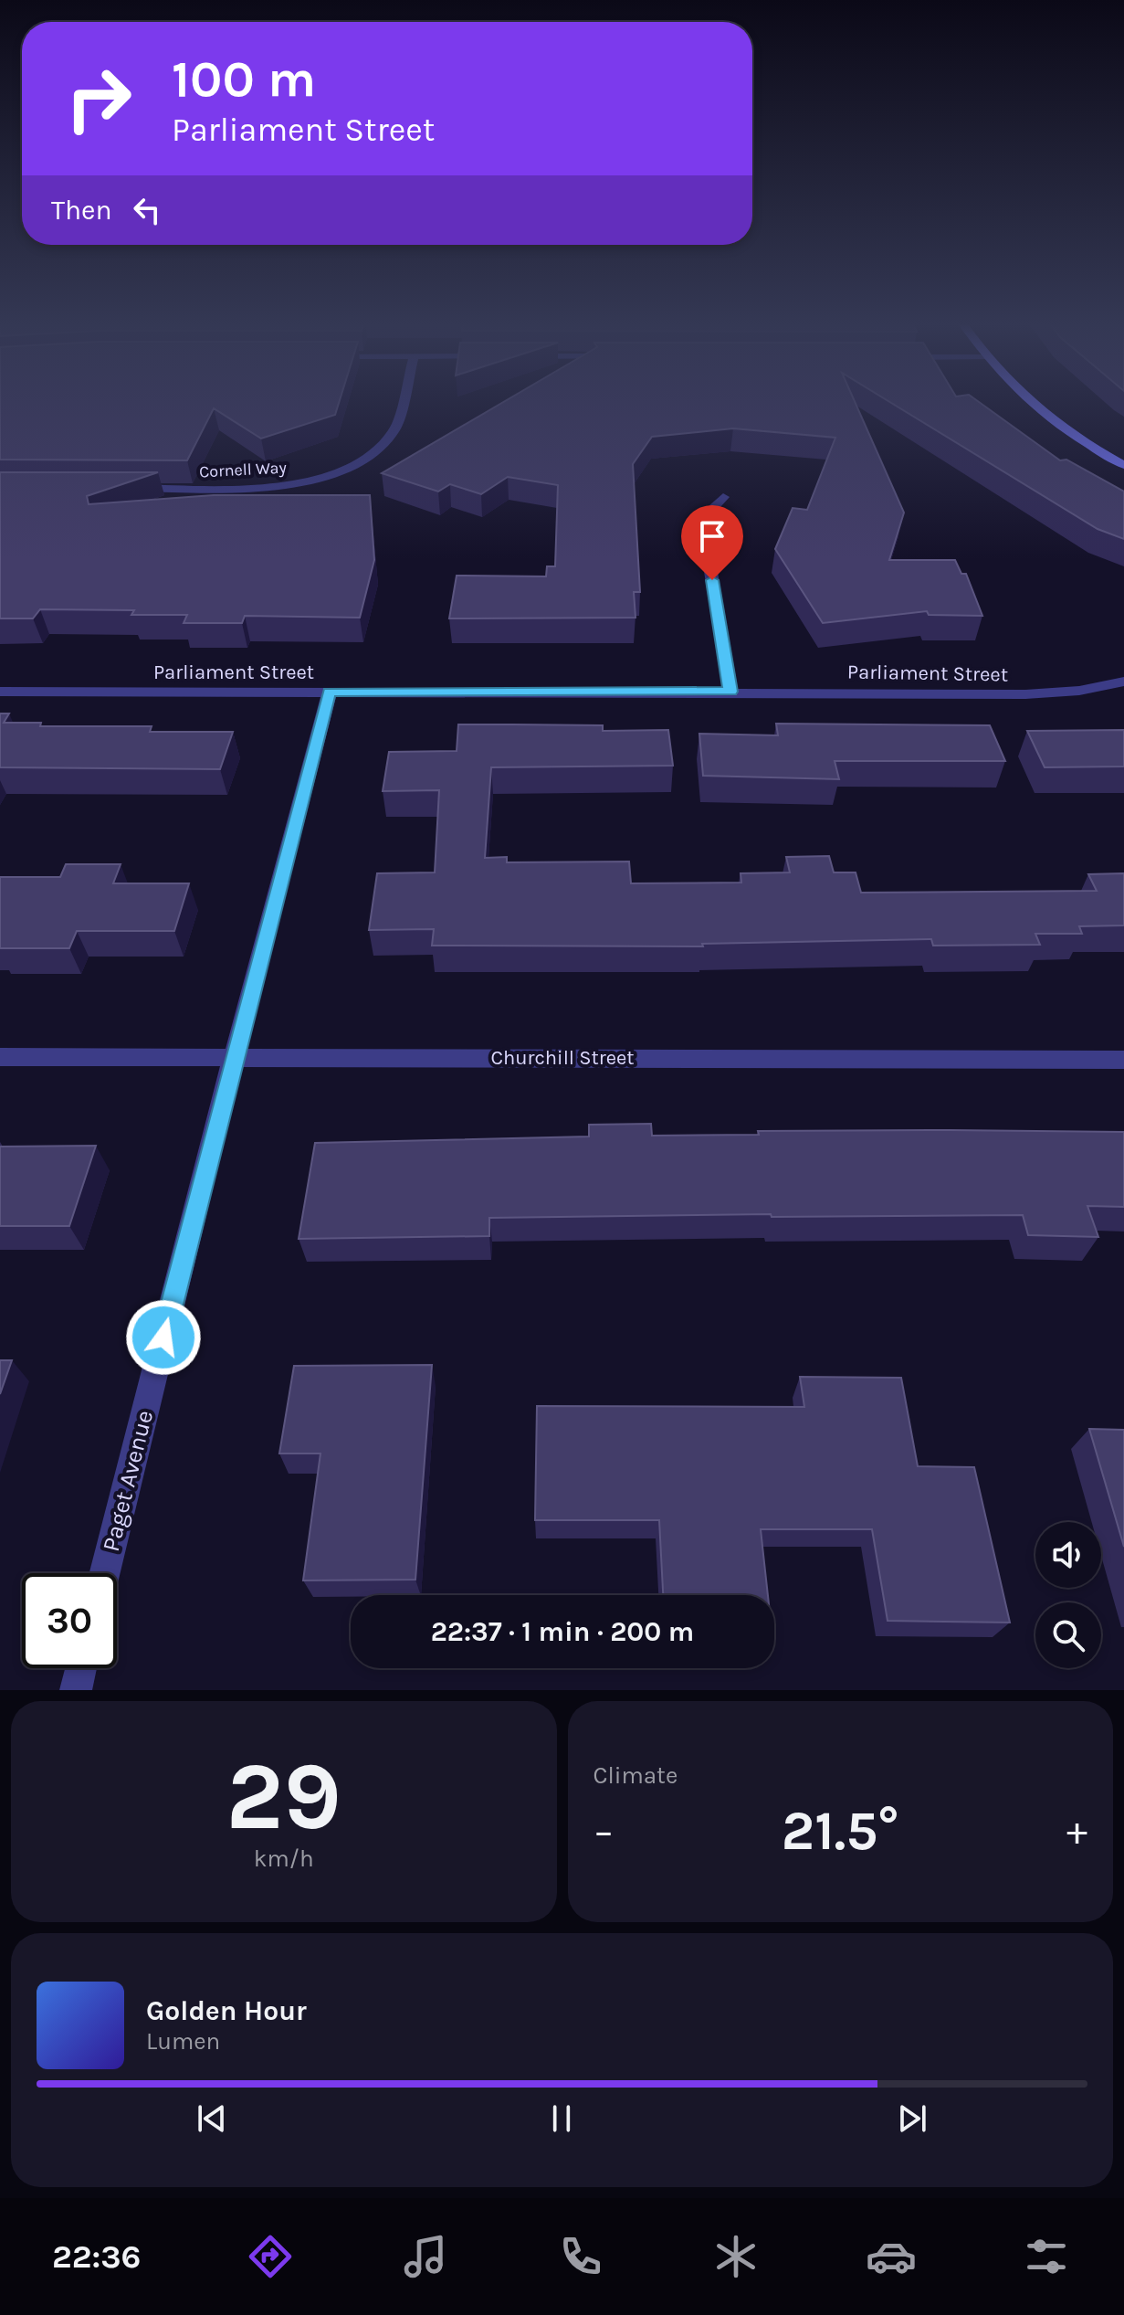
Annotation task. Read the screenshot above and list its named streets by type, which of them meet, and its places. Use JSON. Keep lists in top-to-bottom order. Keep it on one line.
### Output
{"streets":{"street":["Cornell Way","Parliament Street","Churchill Street","Paget Avenue"]},"crossings":[["Parliament Street","Paget Avenue"],["Churchill Street","Paget Avenue"]],"page":{"turn":["100 m","Parliament Street"],"then":"Then","limit":"30","trip":"22:37 · 1 min · 200 m","tile":[["29","km/h"],"Climate"],"heat":["−","21.5°","+"],"song":["Golden Hour","Lumen"],"tabs":"22:36"}}
